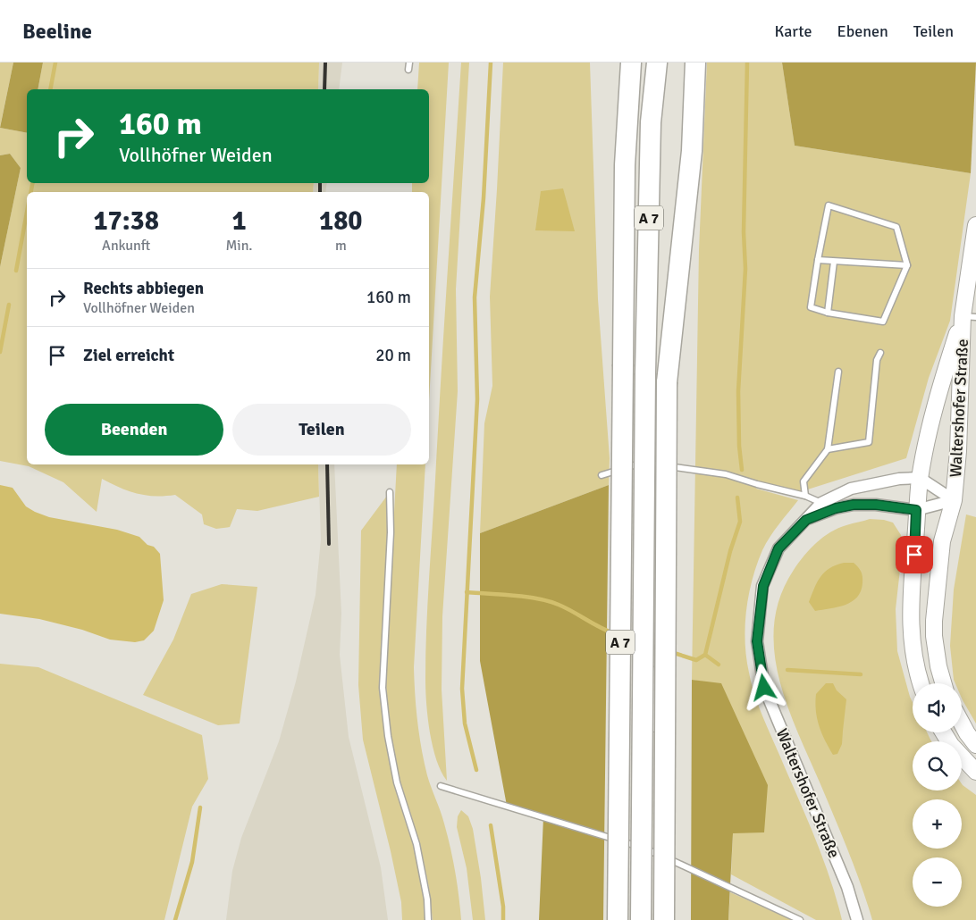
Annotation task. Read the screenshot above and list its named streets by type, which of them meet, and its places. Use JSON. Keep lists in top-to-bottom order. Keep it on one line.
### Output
{"streets":{"highway":["A 7"],"main road":["Waltershofer Straße"]},"page":{"header":"Beeline","nav":["Karte","Ebenen","Teilen"],"turn":["160 m","Vollhöfner Weiden"],"eta":["17:38","Ankunft","1","Min.","180","m"],"list":[{"name":"Rechts abbiegen","note":"Vollhöfner Weiden","value":"160 m"},{"name":"Ziel erreicht","value":"20 m"}],"buttons":["Beenden","Teilen"],"map_buttons":["+","−"]}}
